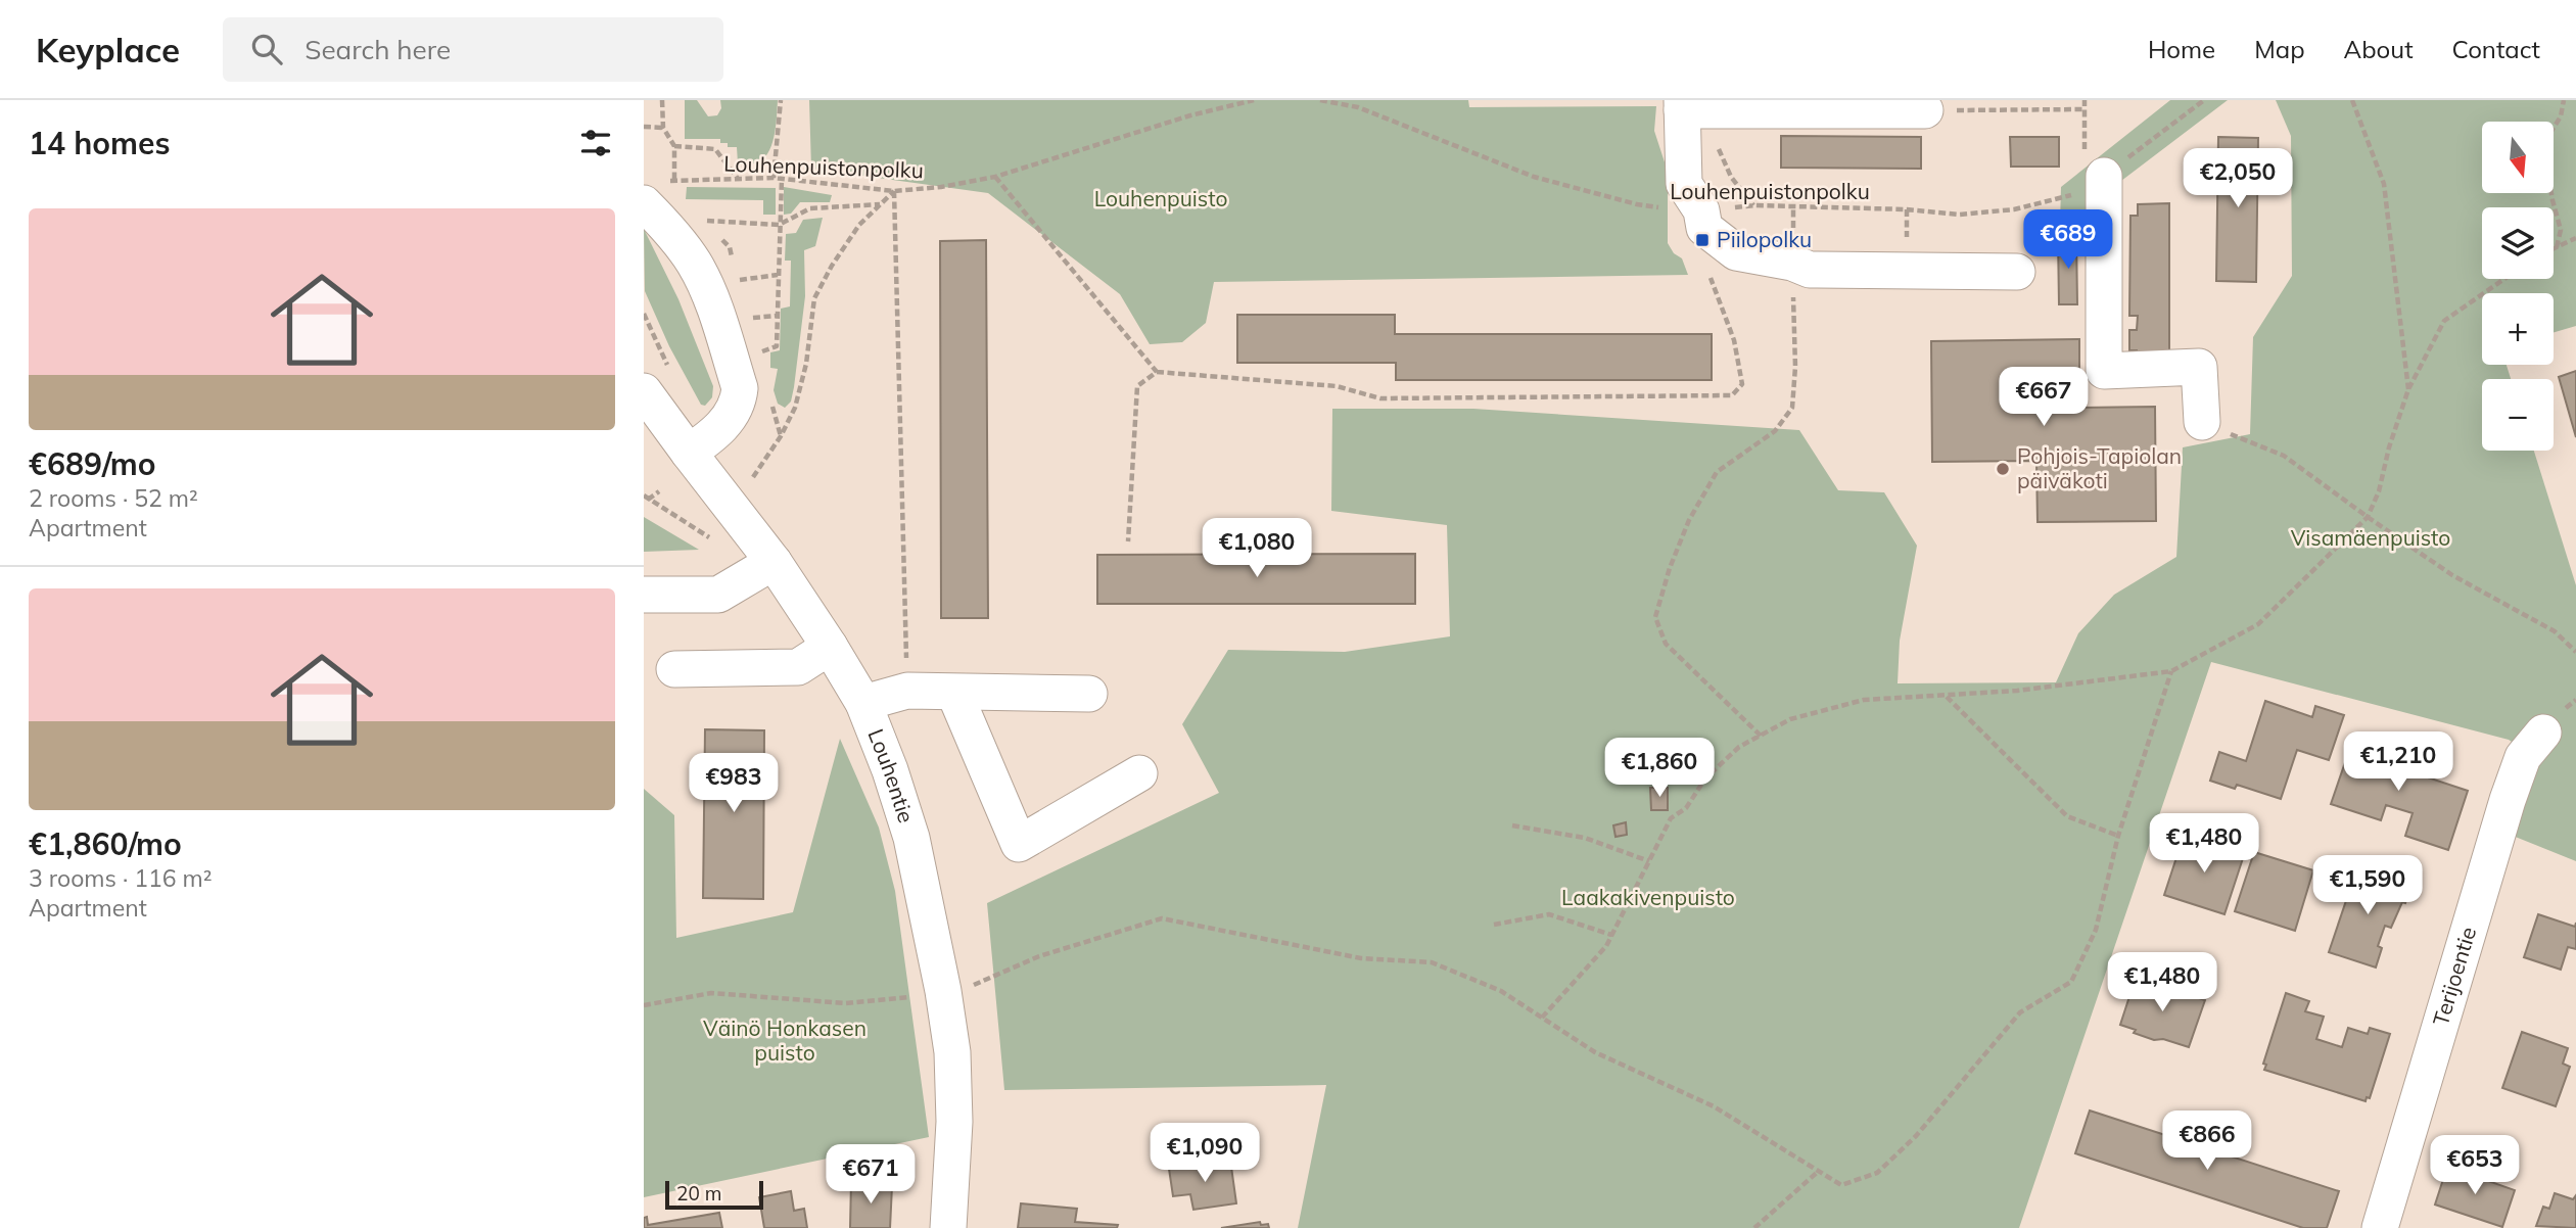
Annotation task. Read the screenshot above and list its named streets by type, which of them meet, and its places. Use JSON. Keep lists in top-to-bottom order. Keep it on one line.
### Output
{"streets":{"street":["Louhentie","Terijoentie"],"path":["Louhenpuistonpolku"]},"parks":["Louhenpuisto","Visamäenpuisto","Laakakivenpuisto","Väinö Honkasen puisto"],"places":{"transit":["Piilopolku"],"other":["Pohjois-Tapiolan päiväkoti"]},"scale_bar":"20 m","north":"bottom","page":{"header":"Keyplace","search":"Search here","nav":["Home","Map","About","Contact"],"heading":"14 homes","map_buttons":["+","−"],"price":["€2,050","€689","€667","€1,080","€1,210","€1,860","€983","€1,480","€1,590","€1,480","€866","€1,090","€653","€671"],"list":[{"name":"€689/mo","note":"2 rooms · 52 m² · Apartment"},{"name":"€1,860/mo","note":"3 rooms · 116 m² · Apartment"}],"scale":"20 m"}}
